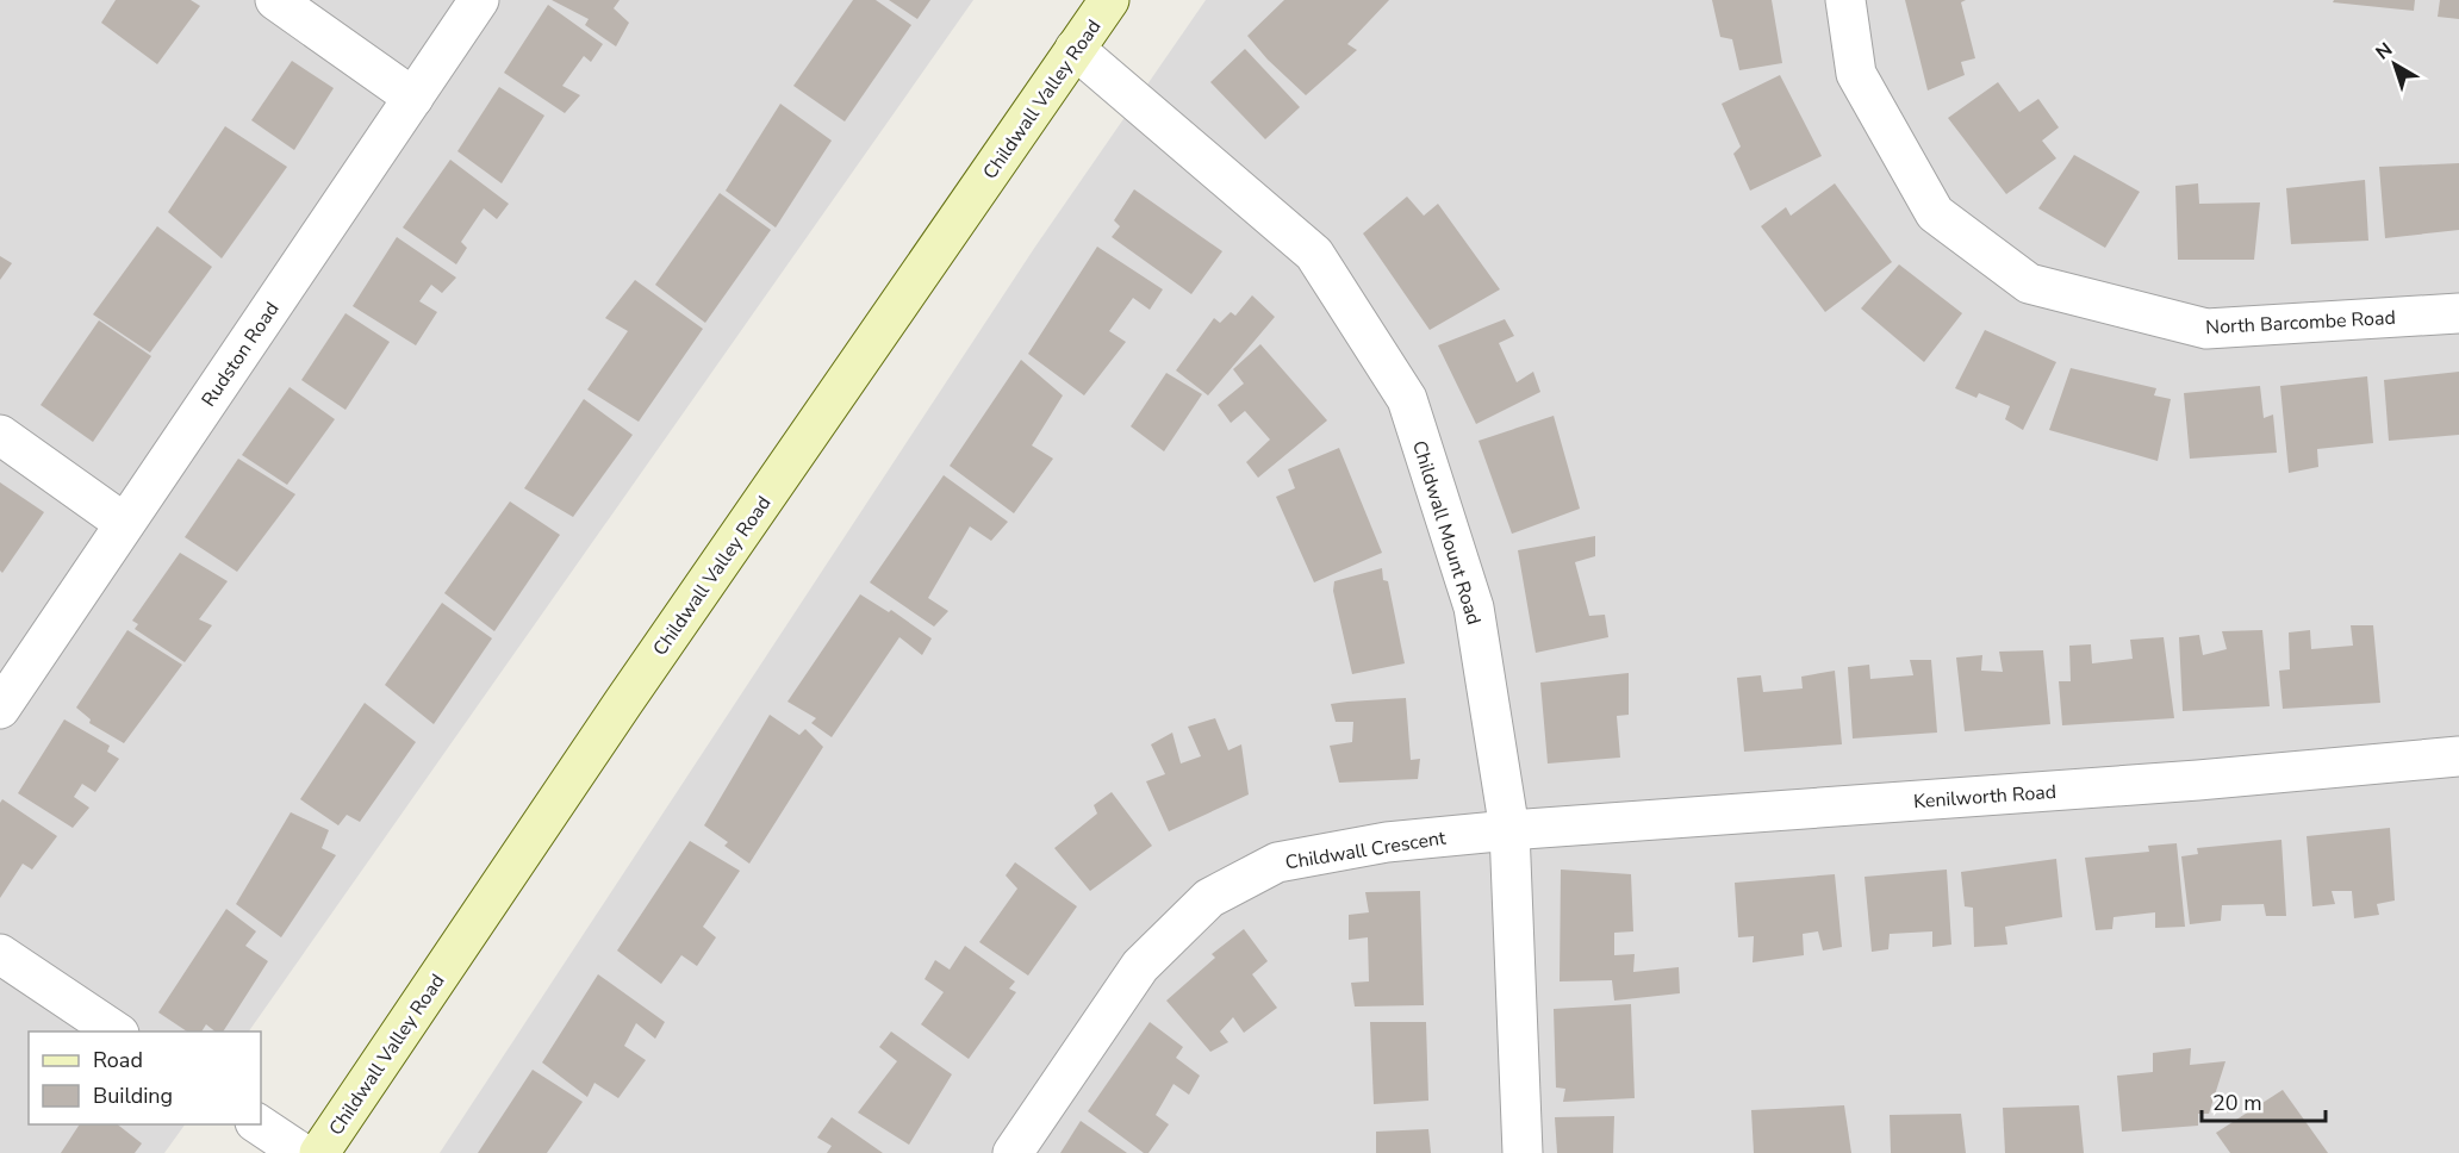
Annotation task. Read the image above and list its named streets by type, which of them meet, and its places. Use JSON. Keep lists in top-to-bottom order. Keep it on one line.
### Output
{"streets":{"main road":["Childwall Valley Road"],"street":["North Barcombe Road","Rudston Road","Childwall Mount Road","Kenilworth Road","Childwall Crescent"]},"crossings":[["Childwall Valley Road","Childwall Mount Road"],["Childwall Mount Road","Kenilworth Road"],["Childwall Mount Road","Childwall Crescent"],["Kenilworth Road","Childwall Crescent"]],"legend":["Road","Building"],"scale_bar":"20 m","north":"top left"}
